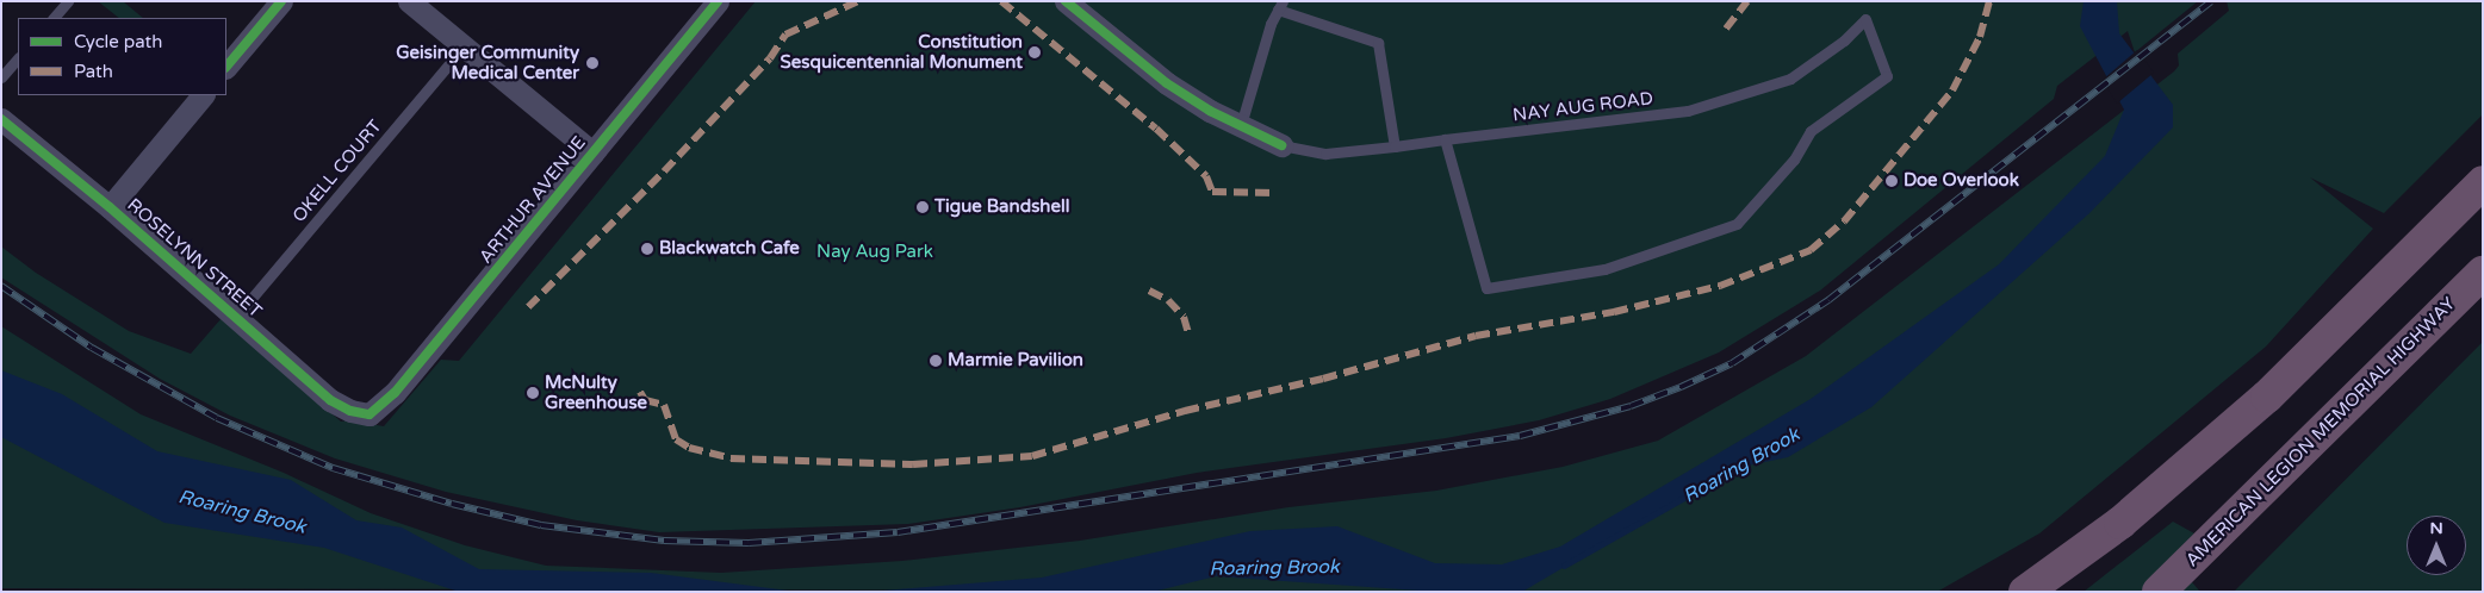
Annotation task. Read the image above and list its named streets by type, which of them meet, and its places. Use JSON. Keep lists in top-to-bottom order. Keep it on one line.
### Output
{"streets":{"highway":["AMERICAN LEGION MEMORIAL HIGHWAY"],"street":["ARTHUR AVENUE","ROSELYNN STREET"],"lane":["NAY AUG ROAD","OKELL COURT"]},"crossings":[["OKELL COURT","ROSELYNN STREET"],["ARTHUR AVENUE","ROSELYNN STREET"]],"water":["Roaring Brook"],"parks":["Nay Aug Park"],"places":["Constitution Sesquicentennial Monument","Geisinger Community Medical Center","Doe Overlook","Tigue Bandshell","Blackwatch Cafe","Marmie Pavilion","McNulty Greenhouse"],"legend":["Cycle path","Path"],"north":"top"}
